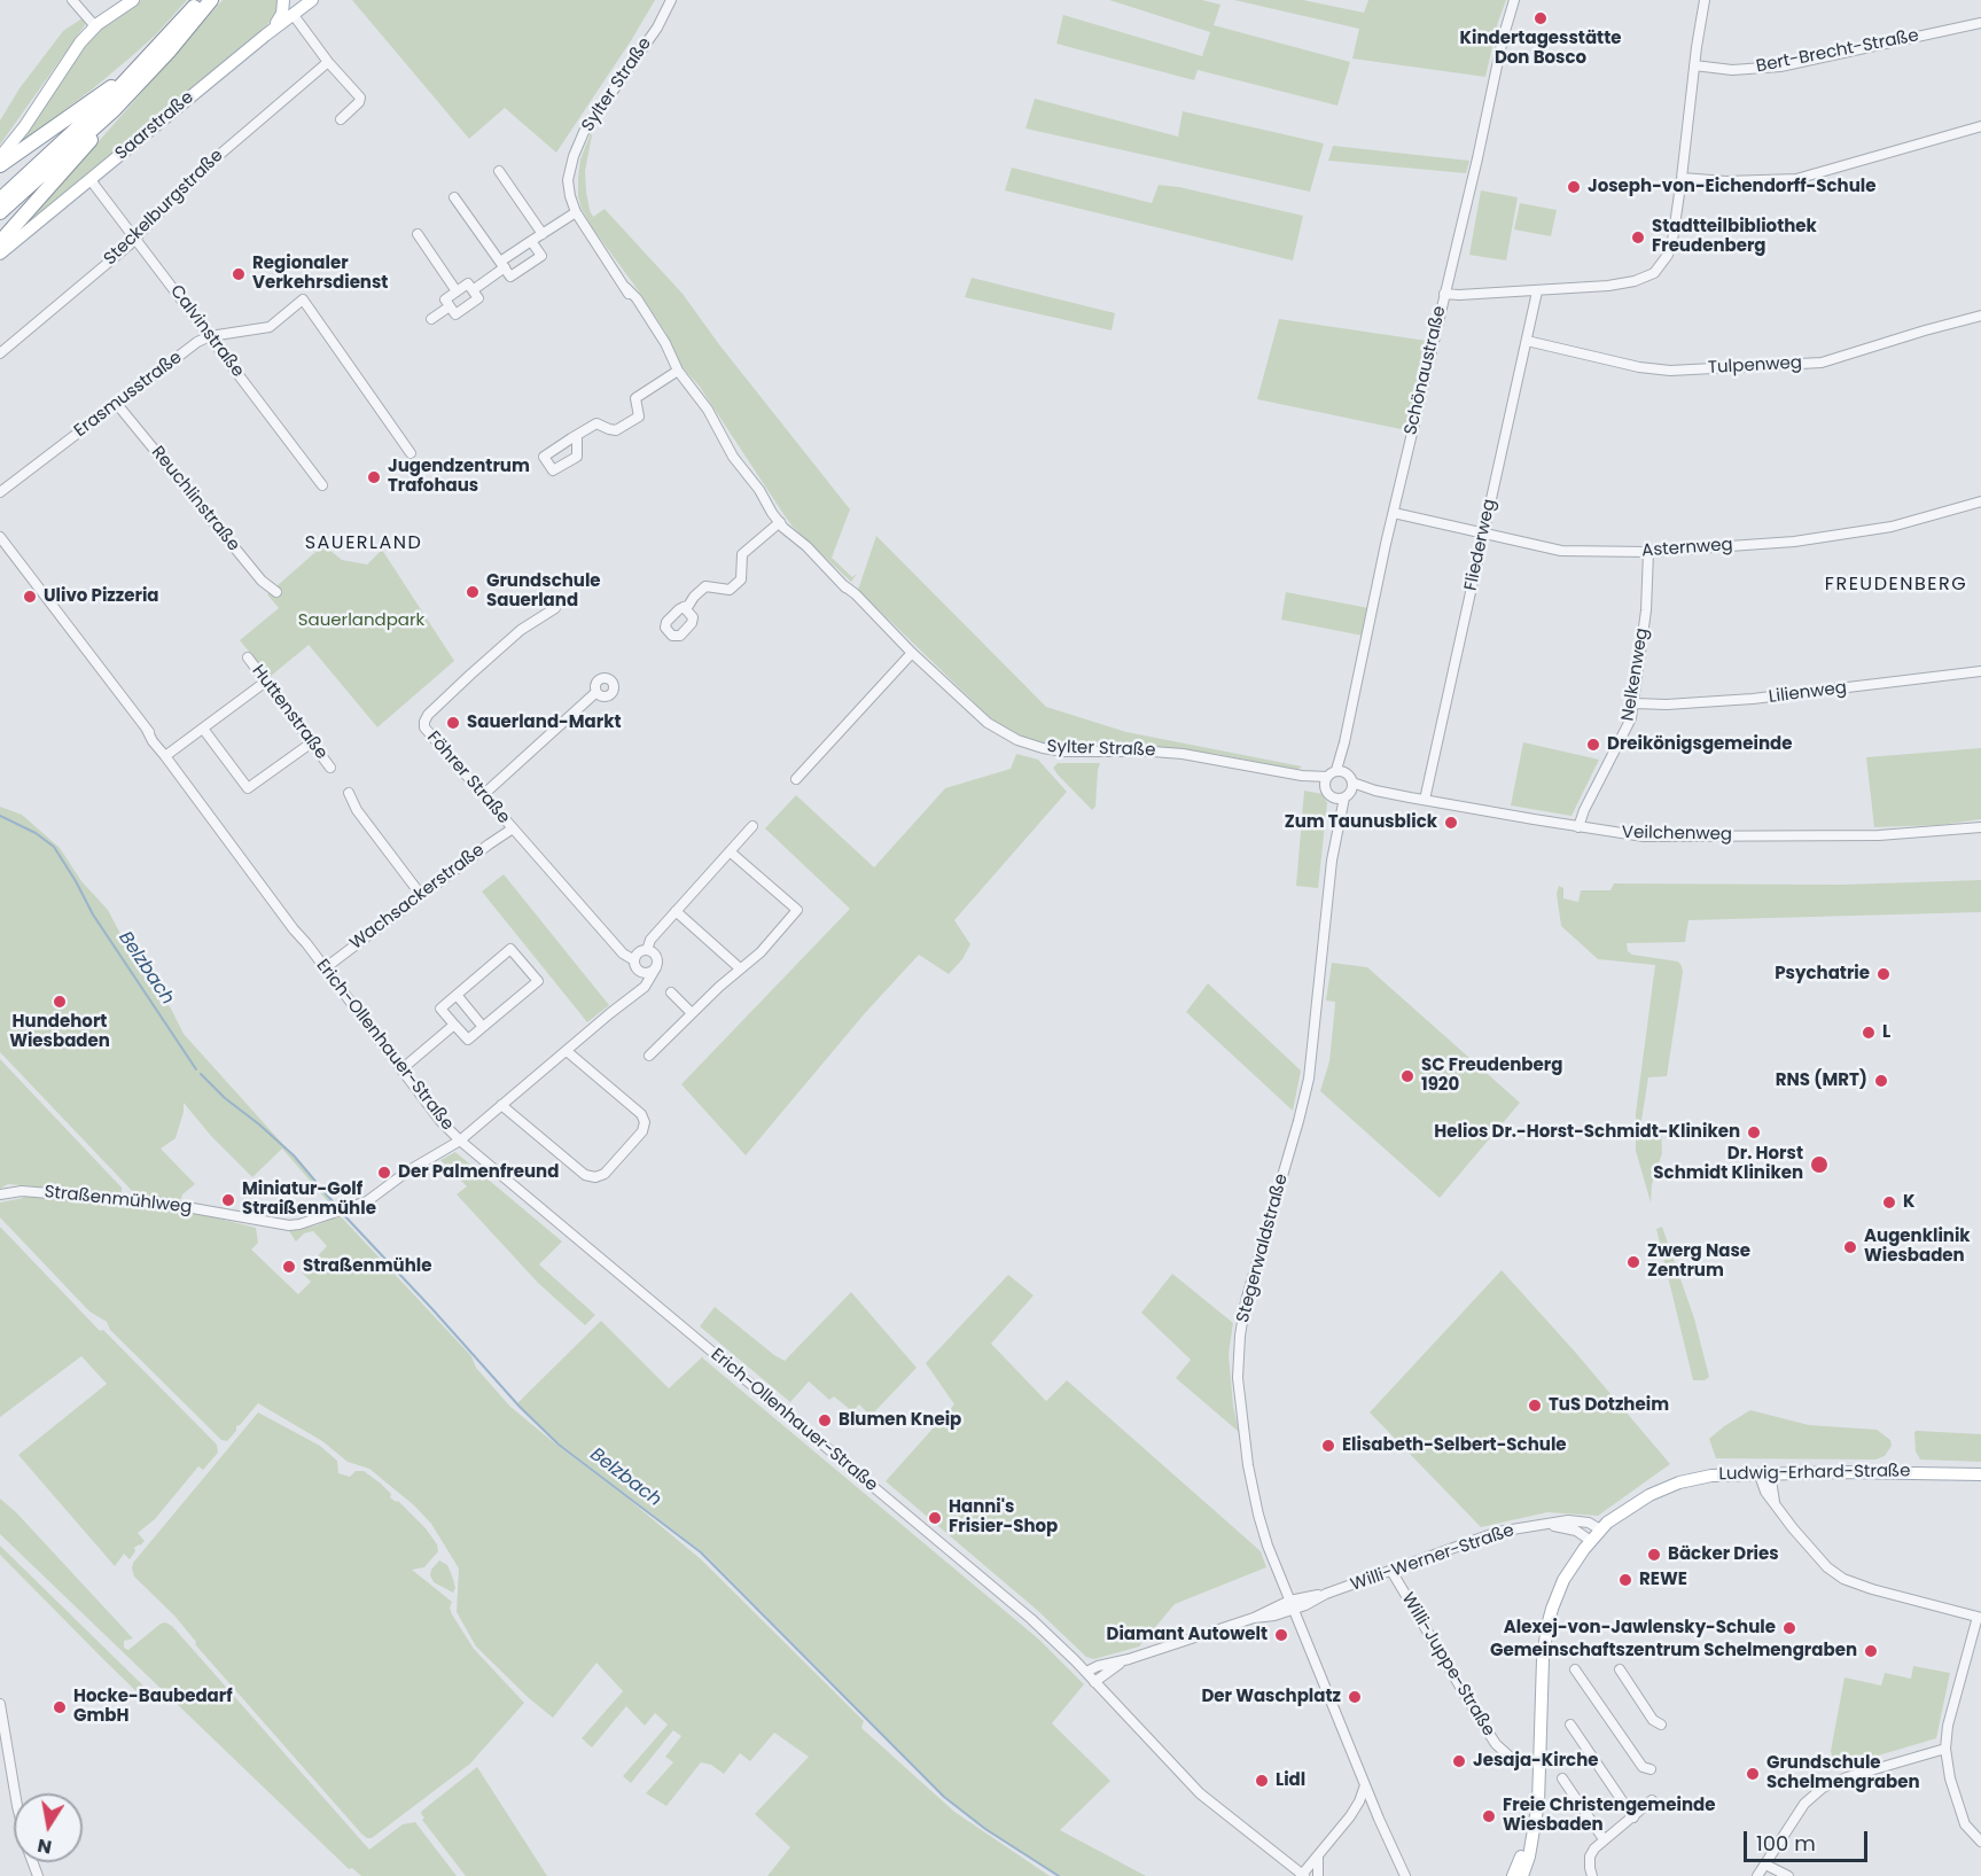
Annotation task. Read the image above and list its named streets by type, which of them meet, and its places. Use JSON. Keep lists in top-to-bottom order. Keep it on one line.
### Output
{"streets":{"main road":["Saarstraße","Ludwig-Erhard-Straße"],"street":["Bert-Brecht-Straße","Sylter Straße","Steckelburgstraße","Calvinstraße","Tulpenweg","Schönaustraße","Erasmusstraße","Reuchlinstraße","Fliederweg","Asternweg","Nelkenweg","Lilienweg","Huttenstraße","Föhrer Straße","Veilchenweg","Wachsackerstraße","Erich-Ollenhauer-Straße","Straßenmühlweg","Stegerwaldstraße","Willi-Werner-Straße","Willi-Juppe-Straße"]},"crossings":[["Sylter Straße","Schönaustraße"],["Saarstraße","Calvinstraße"],["Steckelburgstraße","Calvinstraße"],["Calvinstraße","Erasmusstraße"],["Tulpenweg","Fliederweg"],["Schönaustraße","Asternweg"],["Erasmusstraße","Reuchlinstraße"],["Fliederweg","Asternweg"],["Fliederweg","Veilchenweg"],["Asternweg","Nelkenweg"],["Nelkenweg","Lilienweg"],["Nelkenweg","Veilchenweg"],["Föhrer Straße","Wachsackerstraße"],["Veilchenweg","Stegerwaldstraße"],["Wachsackerstraße","Erich-Ollenhauer-Straße"],["Erich-Ollenhauer-Straße","Straßenmühlweg"],["Erich-Ollenhauer-Straße","Willi-Werner-Straße"],["Stegerwaldstraße","Willi-Werner-Straße"],["Ludwig-Erhard-Straße","Willi-Werner-Straße"],["Willi-Werner-Straße","Willi-Juppe-Straße"]],"districts":["SAUERLAND","FREUDENBERG"],"water":["Belzbach"],"parks":["Sauerlandpark"],"places":["Kindertagesstätte Don Bosco","Joseph-von-Eichendorff-Schule","Stadtteilbibliothek Freudenberg","Regionaler Verkehrsdienst","Jugendzentrum Trafohaus","Grundschule Sauerland","Ulivo Pizzeria","Sauerland-Markt","Dreikönigsgemeinde","Zum Taunusblick","Psychatrie","Hundehort Wiesbaden","L","SC Freudenberg 1920","RNS (MRT)","Helios Dr.-Horst-Schmidt-Kliniken","Dr. Horst Schmidt Kliniken","Der Palmenfreund","Miniatur-Golf Straißenmühle","K","Augenklinik Wiesbaden","Zwerg Nase Zentrum","Straßenmühle","TuS Dotzheim","Blumen Kneip","Elisabeth-Selbert-Schule","Hanni's Frisier-Shop","Bäcker Dries","REWE","Alexej-von-Jawlensky-Schule","Diamant Autowelt","Gemeinschaftszentrum Schelmengraben","Der Waschplatz","Hocke-Baubedarf GmbH","Jesaja-Kirche","Grundschule Schelmengraben","Lidl","Freie Christengemeinde Wiesbaden"],"scale_bar":"100 m","north":"bottom"}
